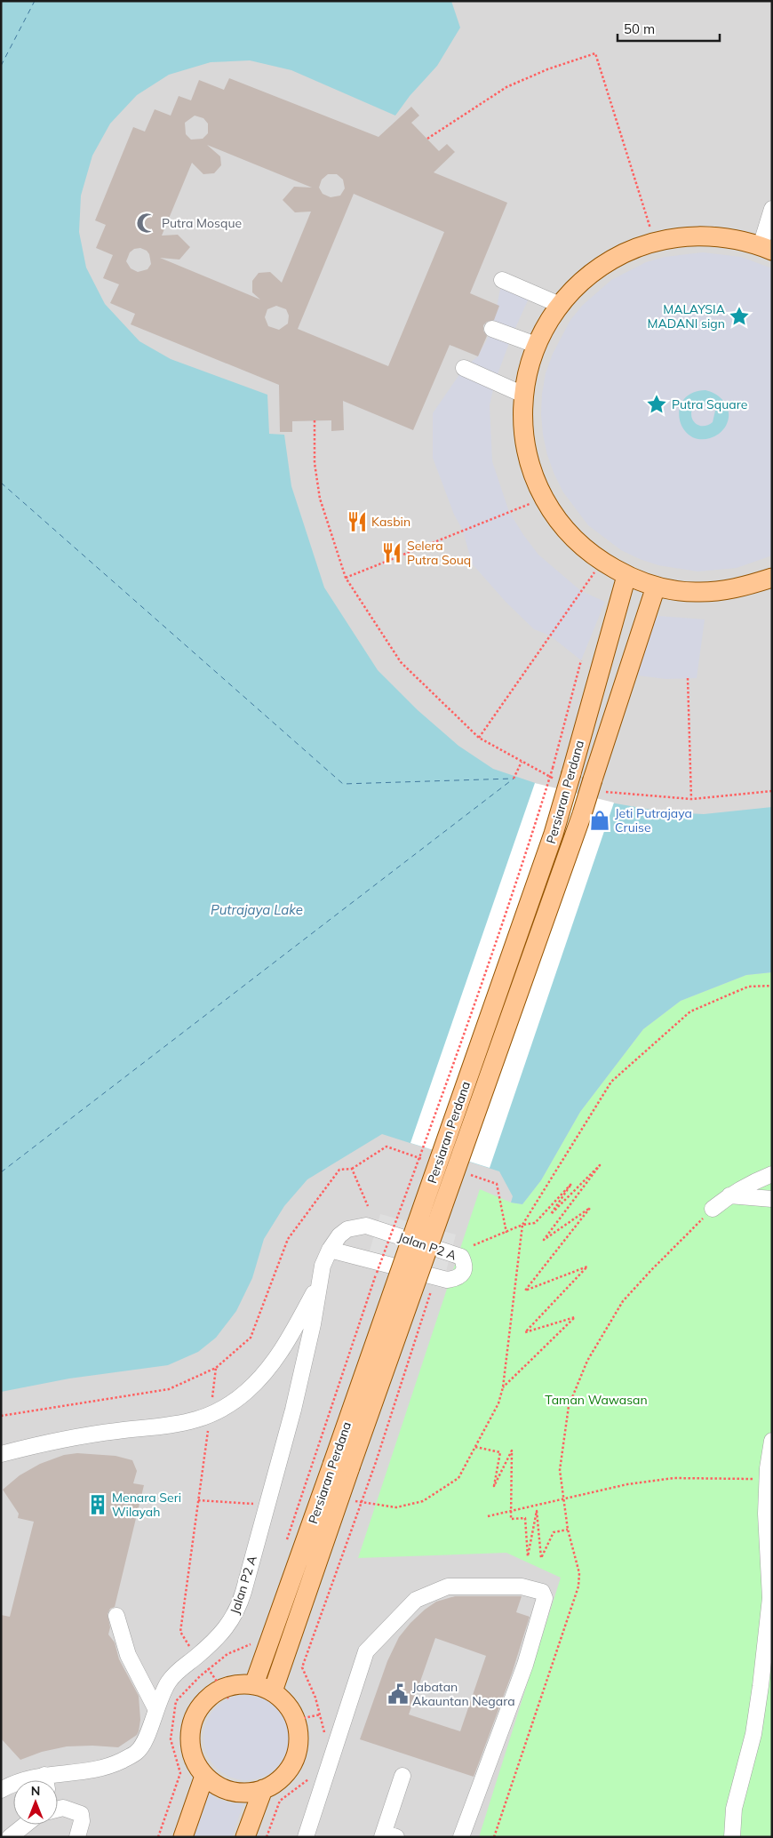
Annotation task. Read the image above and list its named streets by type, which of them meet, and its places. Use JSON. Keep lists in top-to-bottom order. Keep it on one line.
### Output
{"streets":{"main road":["Persiaran Perdana"],"street":["Jalan P2 A"]},"water":["Putrajaya Lake"],"parks":["Taman Wawasan"],"places":{"mosque":["Putra Mosque"],"place":["MALAYSIA MADANI sign","Putra Square"],"restaurant":["Kasbin","Selera Putra Souq"],"shop":["Jeti Putrajaya Cruise"],"building":["Menara Seri Wilayah"],"public building":["Jabatan Akauntan Negara"]},"scale_bar":"50 m","north":"top"}
